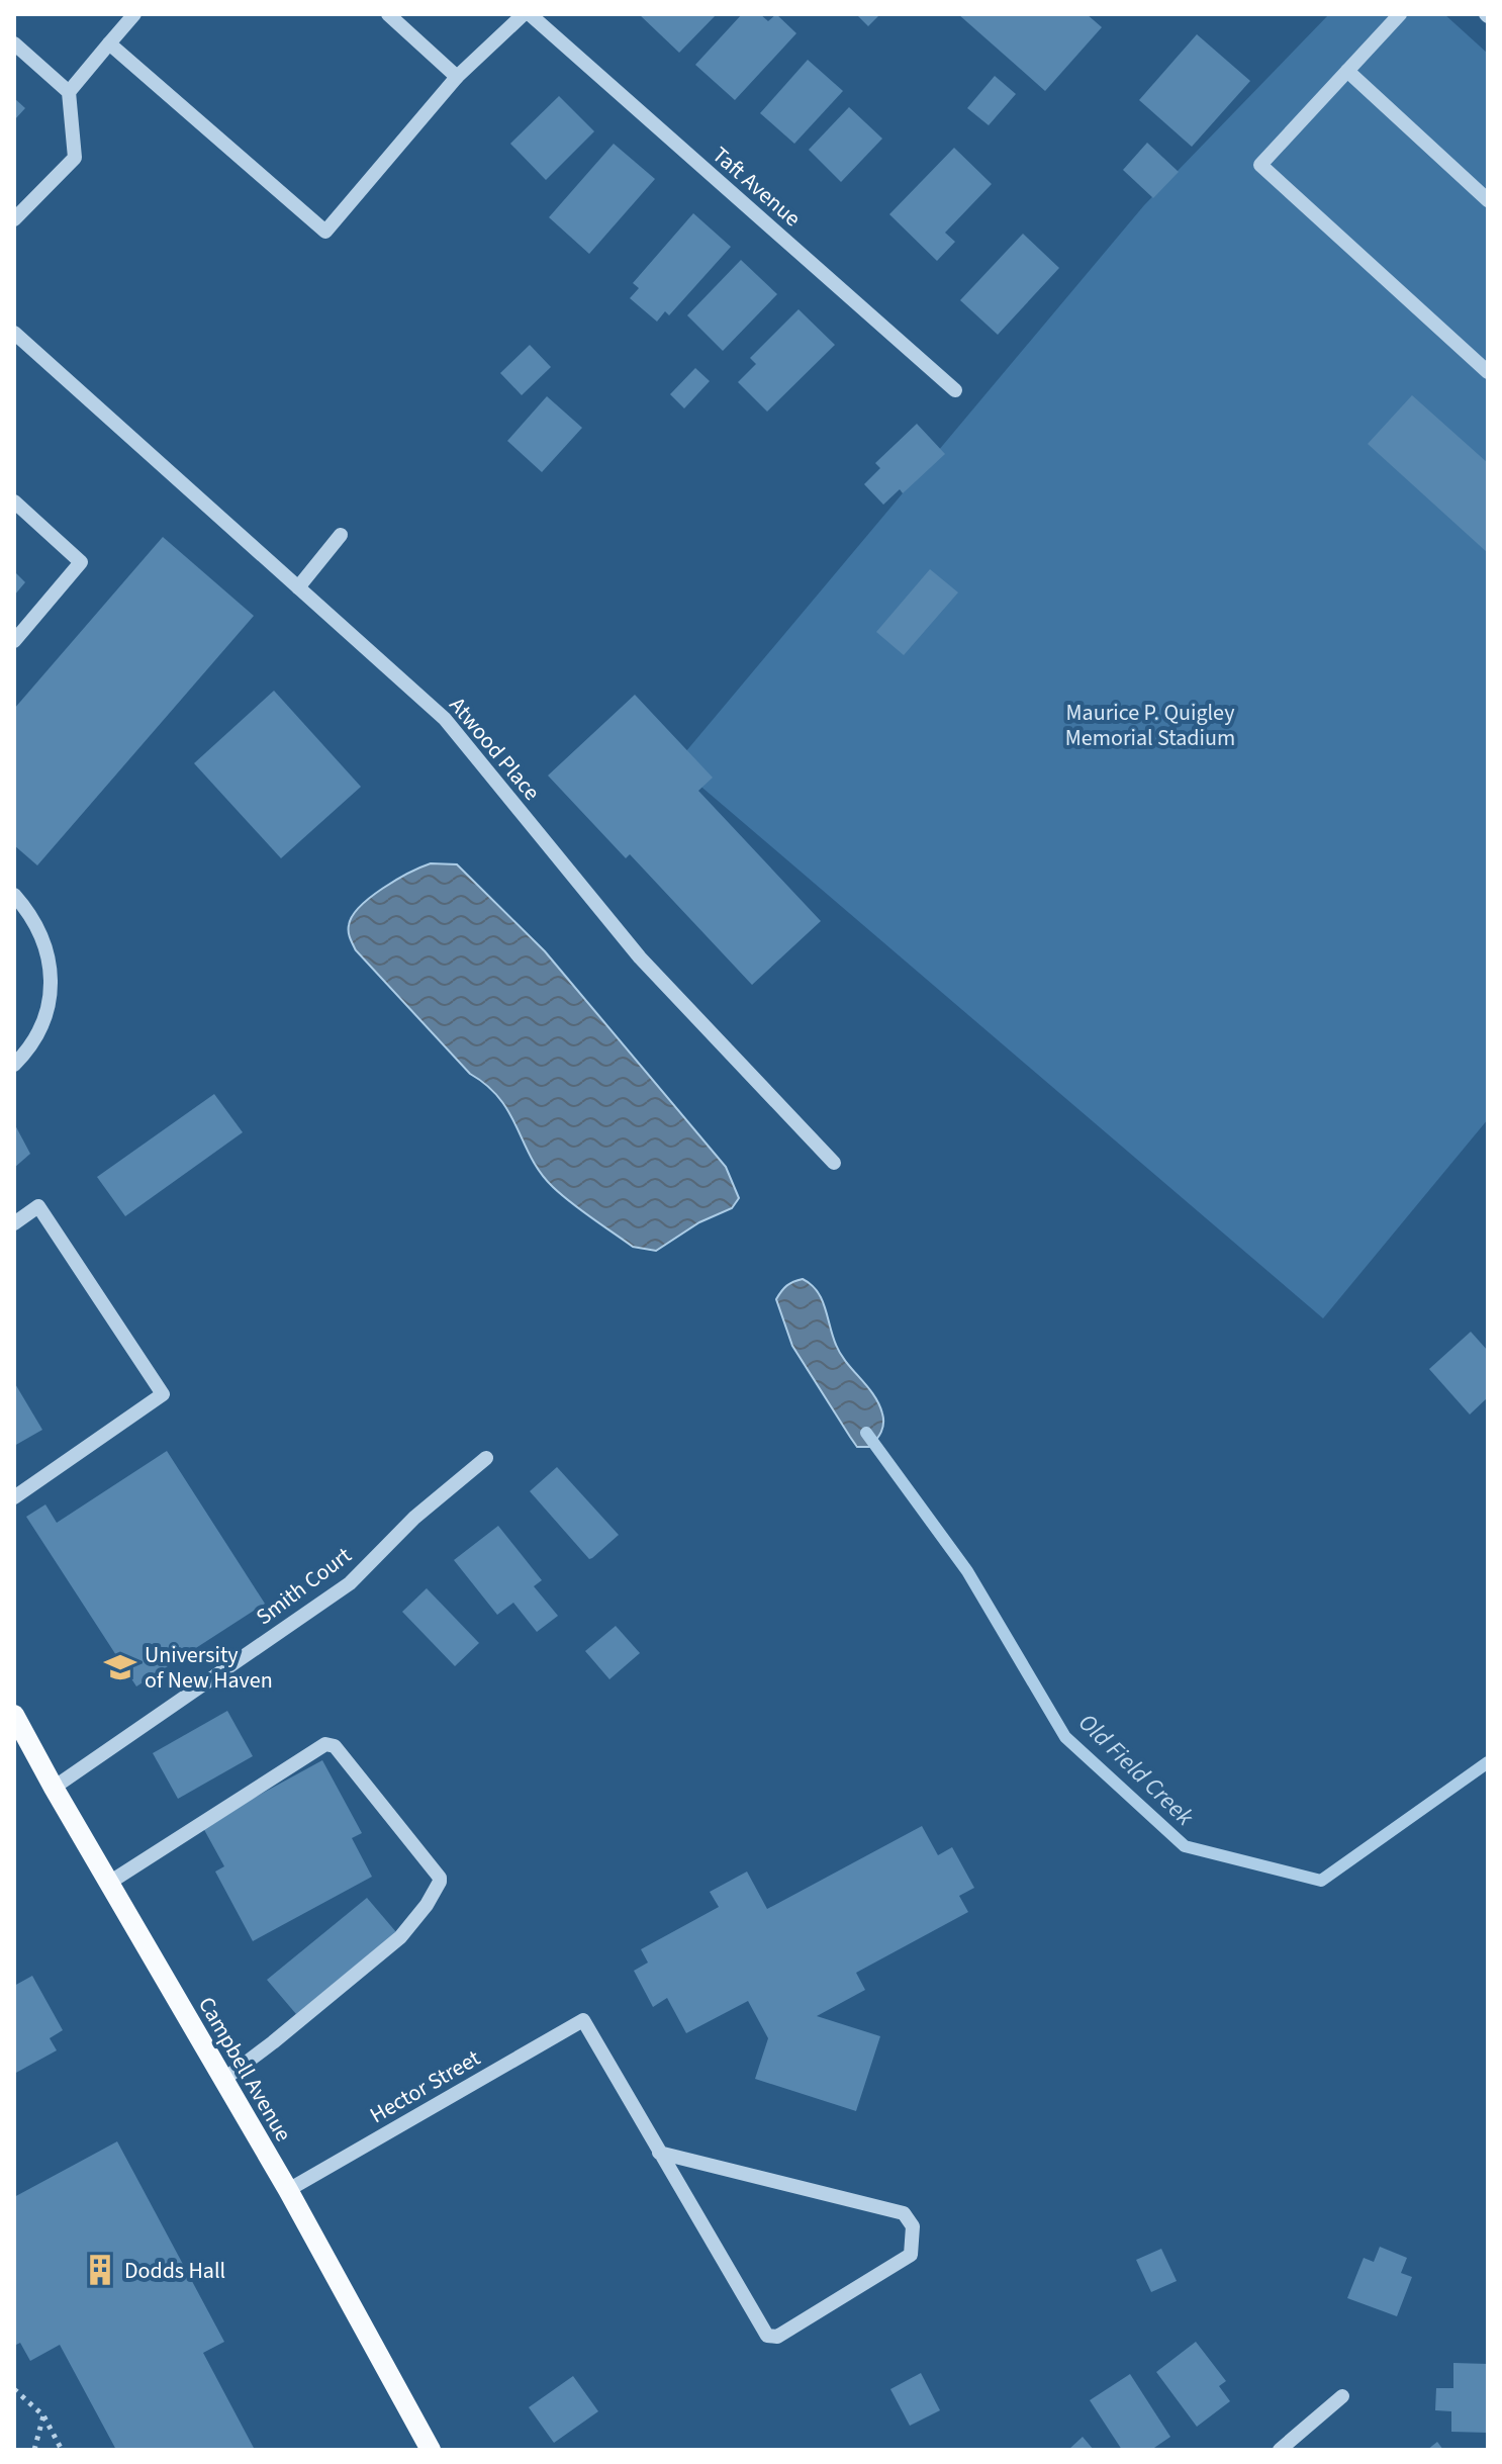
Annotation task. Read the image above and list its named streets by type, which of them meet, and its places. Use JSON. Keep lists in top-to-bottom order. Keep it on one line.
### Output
{"streets":{"main road":["Campbell Avenue"],"street":["Taft Avenue","Atwood Place","Smith Court","Hector Street"]},"crossings":[["Smith Court","Campbell Avenue"],["Campbell Avenue","Hector Street"]],"water":["Old Field Creek"],"parks":["Maurice P. Quigley Memorial Stadium"],"places":{"school or university":["University of New Haven"],"building":["Dodds Hall"]}}
